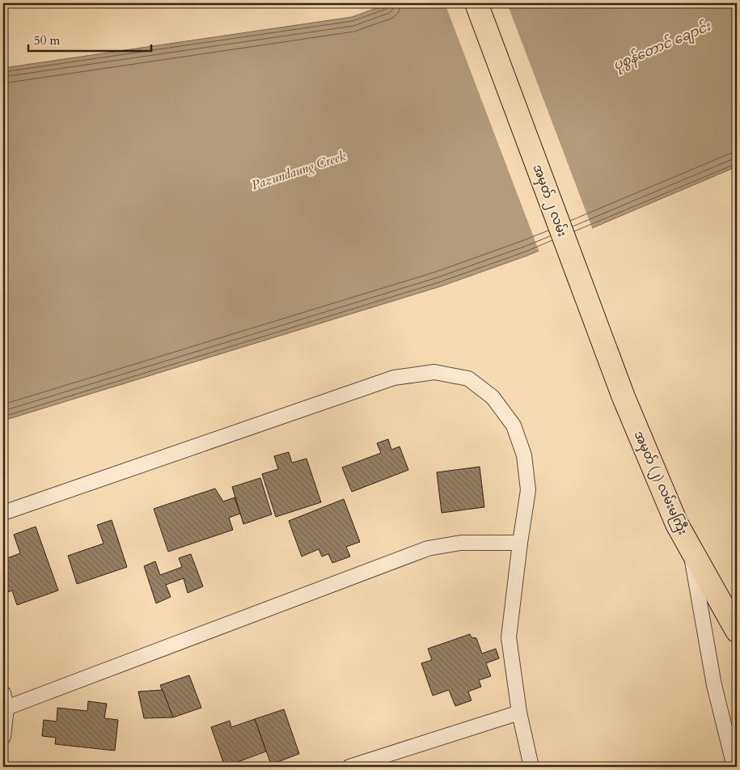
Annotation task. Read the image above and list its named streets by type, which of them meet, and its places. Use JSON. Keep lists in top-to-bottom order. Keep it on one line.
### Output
{"streets":{"main road":["အမှတ် ၂ လမ်း","အမှတ် (၂) လမ်းမကြီး"]},"crossings":[["အမှတ် ၂ လမ်း","အမှတ် (၂) လမ်းမကြီး"]],"water":["ပုစွန်တောင် ချောင်း","Pazundaung Creek"],"scale_bar":"50 m"}
